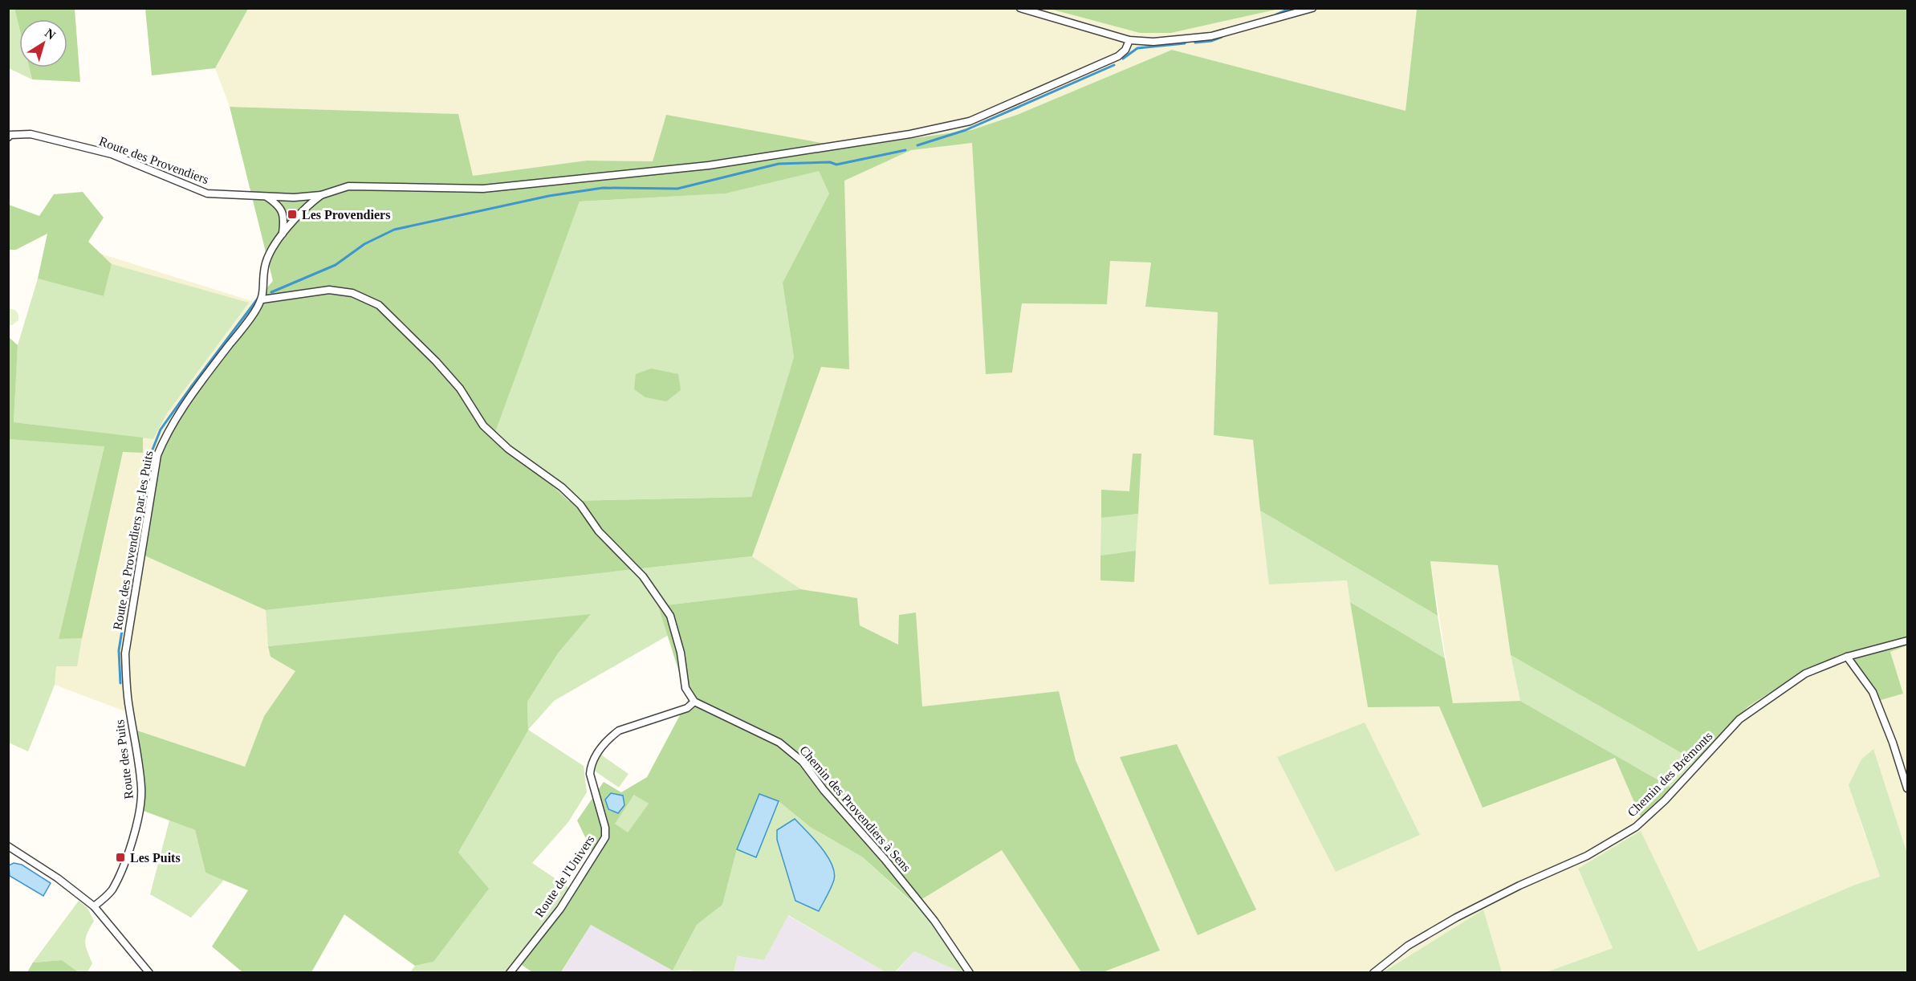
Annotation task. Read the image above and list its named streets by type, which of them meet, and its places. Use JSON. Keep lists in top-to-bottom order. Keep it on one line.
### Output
{"streets":{"street":["Route des Provendiers","Route des Provendiers par les Puits","Route des Puits","Chemin des Brémonts","Chemin des Provendiers à Sens","Route de l'Univers"]},"crossings":[["Route des Provendiers par les Puits","Route des Puits"],["Chemin des Provendiers à Sens","Route de l'Univers"]],"places":{"transit":["Les Provendiers","Les Puits"]},"north":"top right"}
